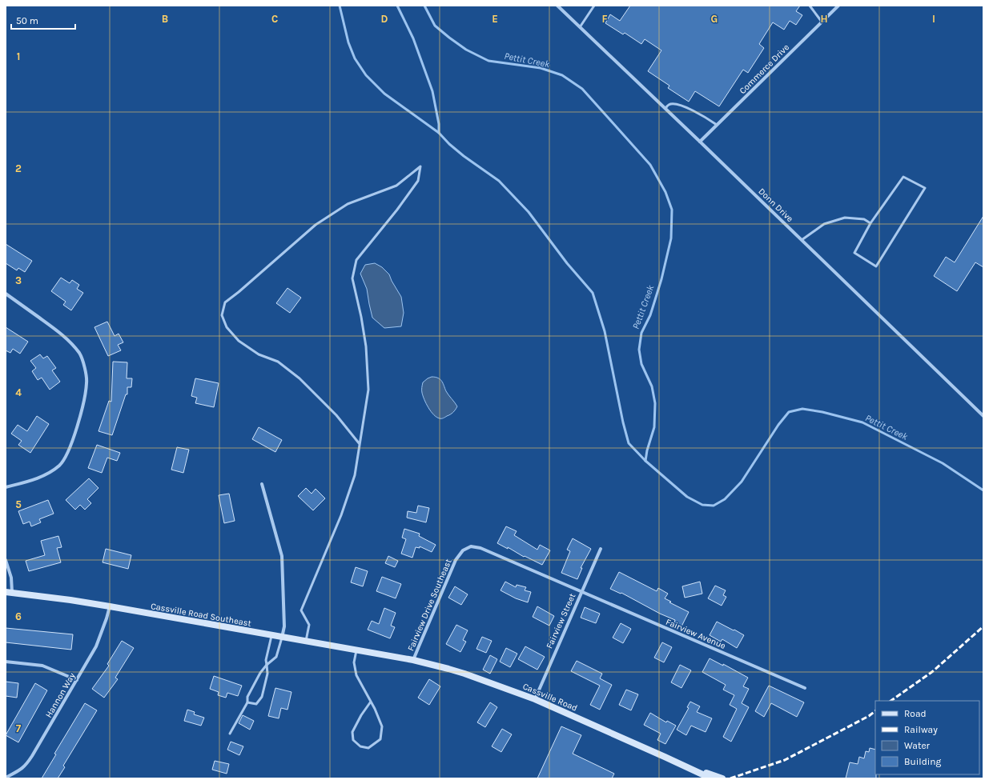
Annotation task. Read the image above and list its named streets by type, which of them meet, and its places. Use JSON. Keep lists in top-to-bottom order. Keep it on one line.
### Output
{"streets":{"main road":["Cassville Road Southeast","Cassville Road"],"street":["Commerce Drive","Donn Drive","Fairview Drive Southeast","Fairview Street","Fairview Avenue","Hannon Way"]},"crossings":[["Commerce Drive","Donn Drive"],["Fairview Drive Southeast","Fairview Street"],["Fairview Drive Southeast","Fairview Avenue"],["Fairview Drive Southeast","Cassville Road"],["Cassville Road Southeast","Hannon Way"],["Cassville Road Southeast","Cassville Road"],["Fairview Street","Fairview Avenue"],["Fairview Street","Cassville Road"]],"water":["Pettit Creek"],"legend":["Road","Railway","Water","Building"],"scale_bar":"50 m","grid":{"columns":["B","C","D","E","F","G","H","I"],"rows":["1","2","3","4","5","6","7"]}}
